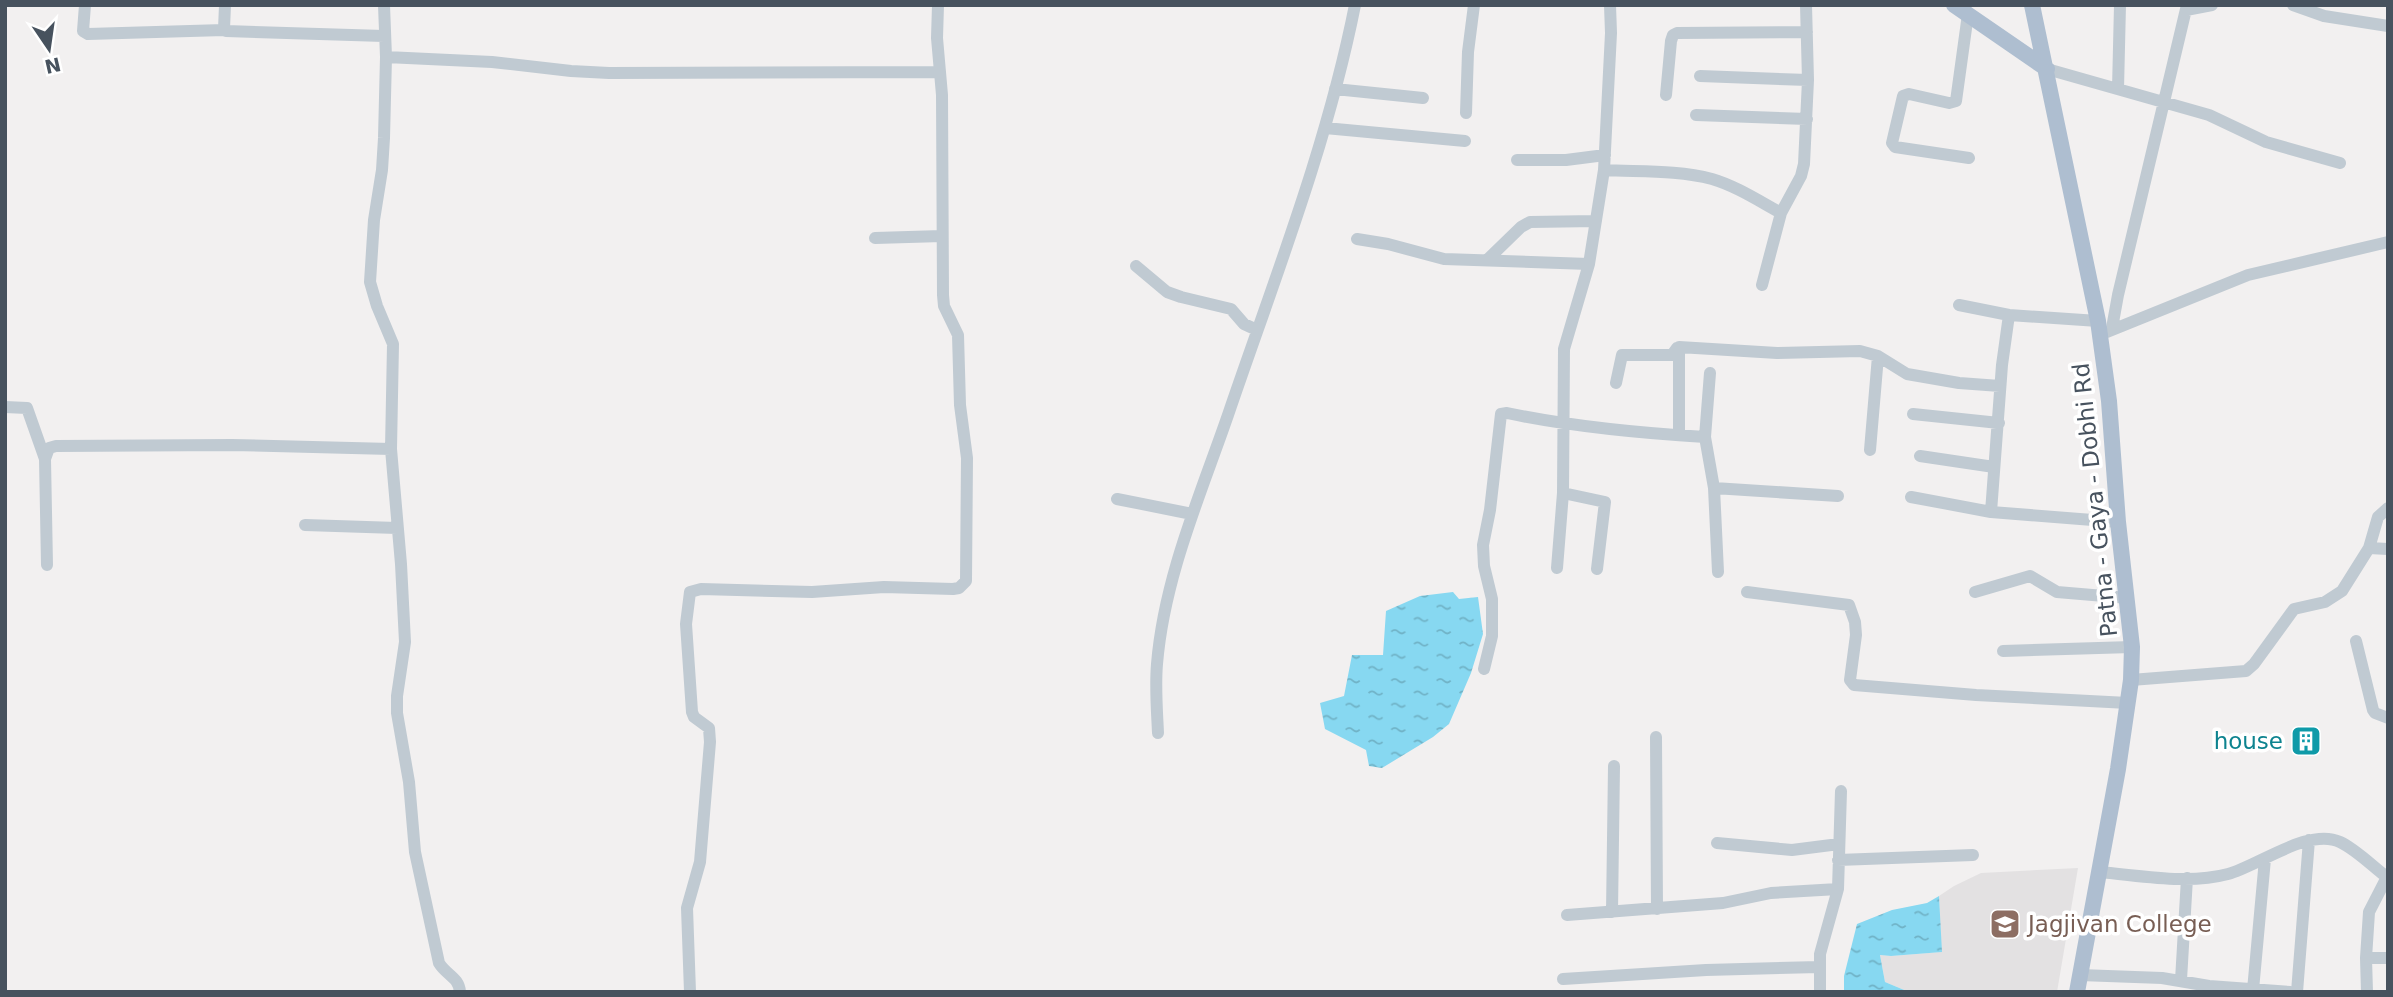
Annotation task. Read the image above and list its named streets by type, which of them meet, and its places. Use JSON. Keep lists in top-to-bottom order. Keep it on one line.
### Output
{"streets":{"main road":["Patna - Gaya - Dobhi Rd"]},"places":{"building":["house"],"school or university":["Jagjivan College"]},"north":"bottom"}
